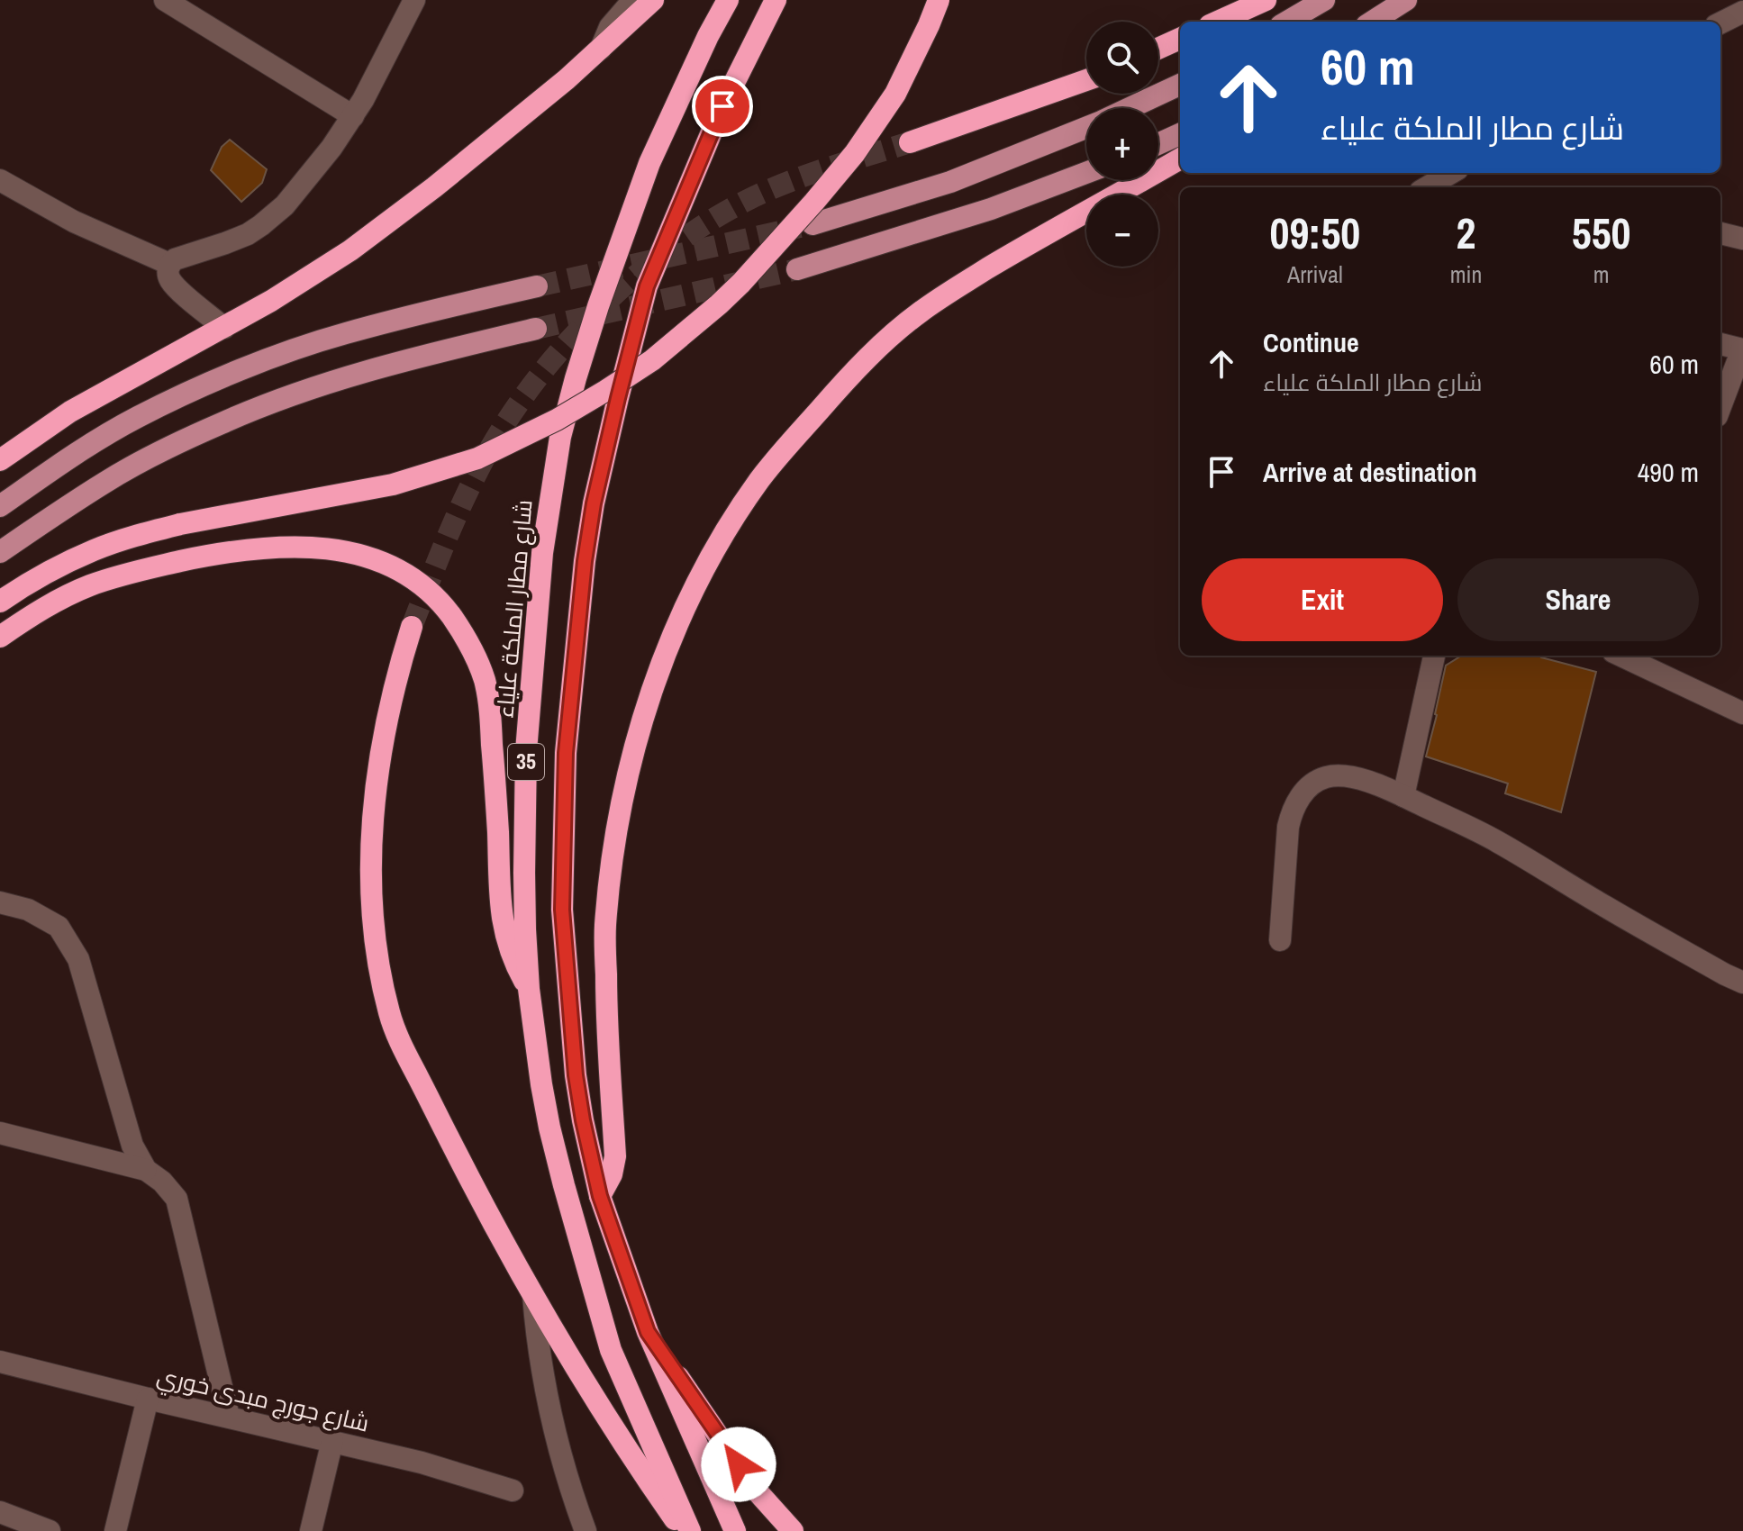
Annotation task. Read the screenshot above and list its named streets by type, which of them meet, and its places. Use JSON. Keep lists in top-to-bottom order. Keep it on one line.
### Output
{"streets":{"highway":["شارع مطار الملكة علياء","35"],"street":["شارع جورج مبدى خوري"]},"page":{"map_buttons":["+","−"],"turn":["60 m","شارع مطار الملكة علياء"],"eta":["09:50","Arrival","2","min","550","m"],"list":[{"name":"Continue","note":"شارع مطار الملكة علياء","value":"60 m"},{"name":"Arrive at destination","value":"490 m"}],"buttons":["Exit","Share"]}}
